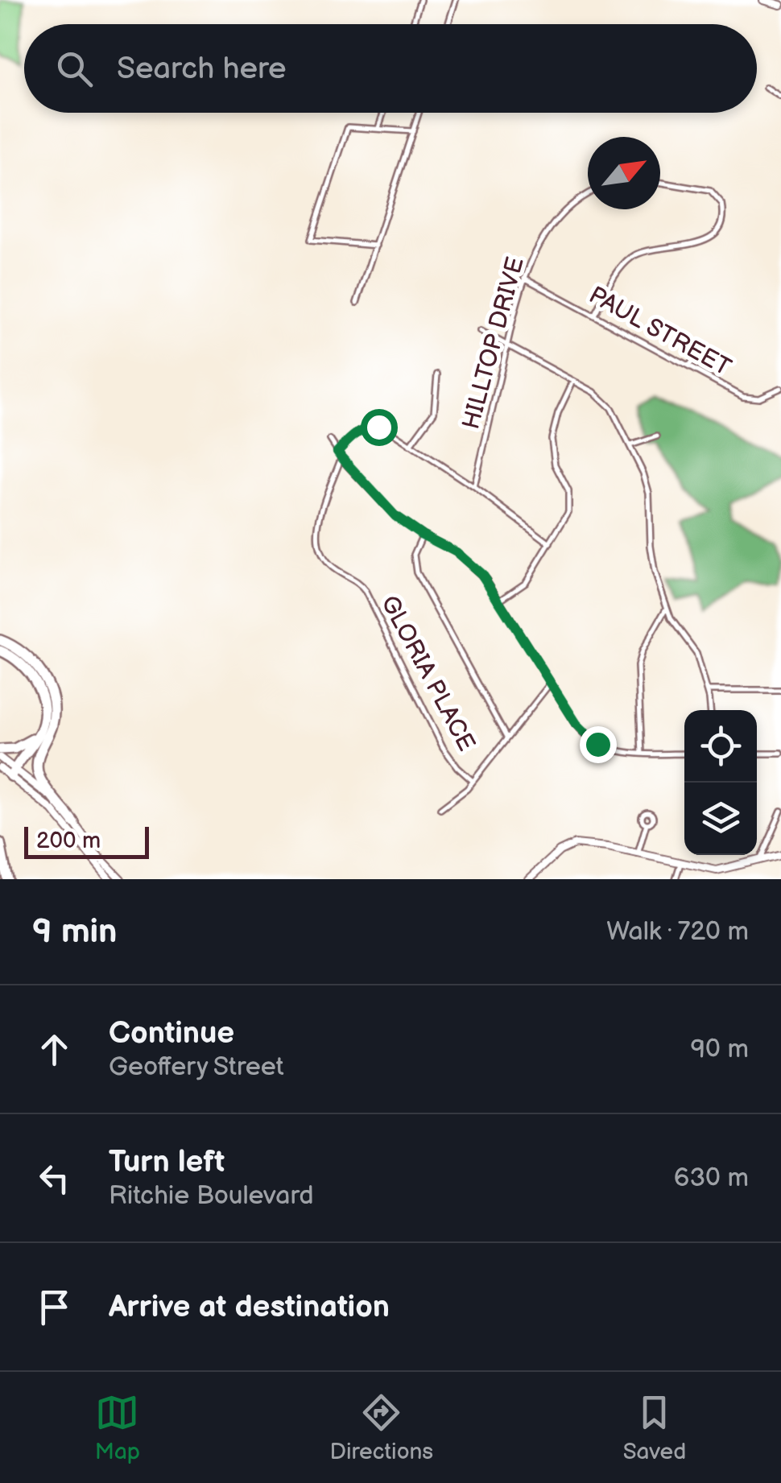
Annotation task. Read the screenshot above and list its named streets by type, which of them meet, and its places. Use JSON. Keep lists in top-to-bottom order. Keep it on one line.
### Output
{"streets":{"street":["PAUL STREET","HILLTOP DRIVE","GLORIA PLACE"]},"crossings":[["PAUL STREET","HILLTOP DRIVE"]],"scale_bar":"200 m","north":"top right","page":{"search":"Search here","scale":"200 m","heading":["9 min","Walk · 720 m"],"list":[["Continue","Geoffery Street","90 m"],["Turn left","Ritchie Boulevard","630 m"],"Arrive at destination"],"nav":["Map","Directions","Saved"]}}
